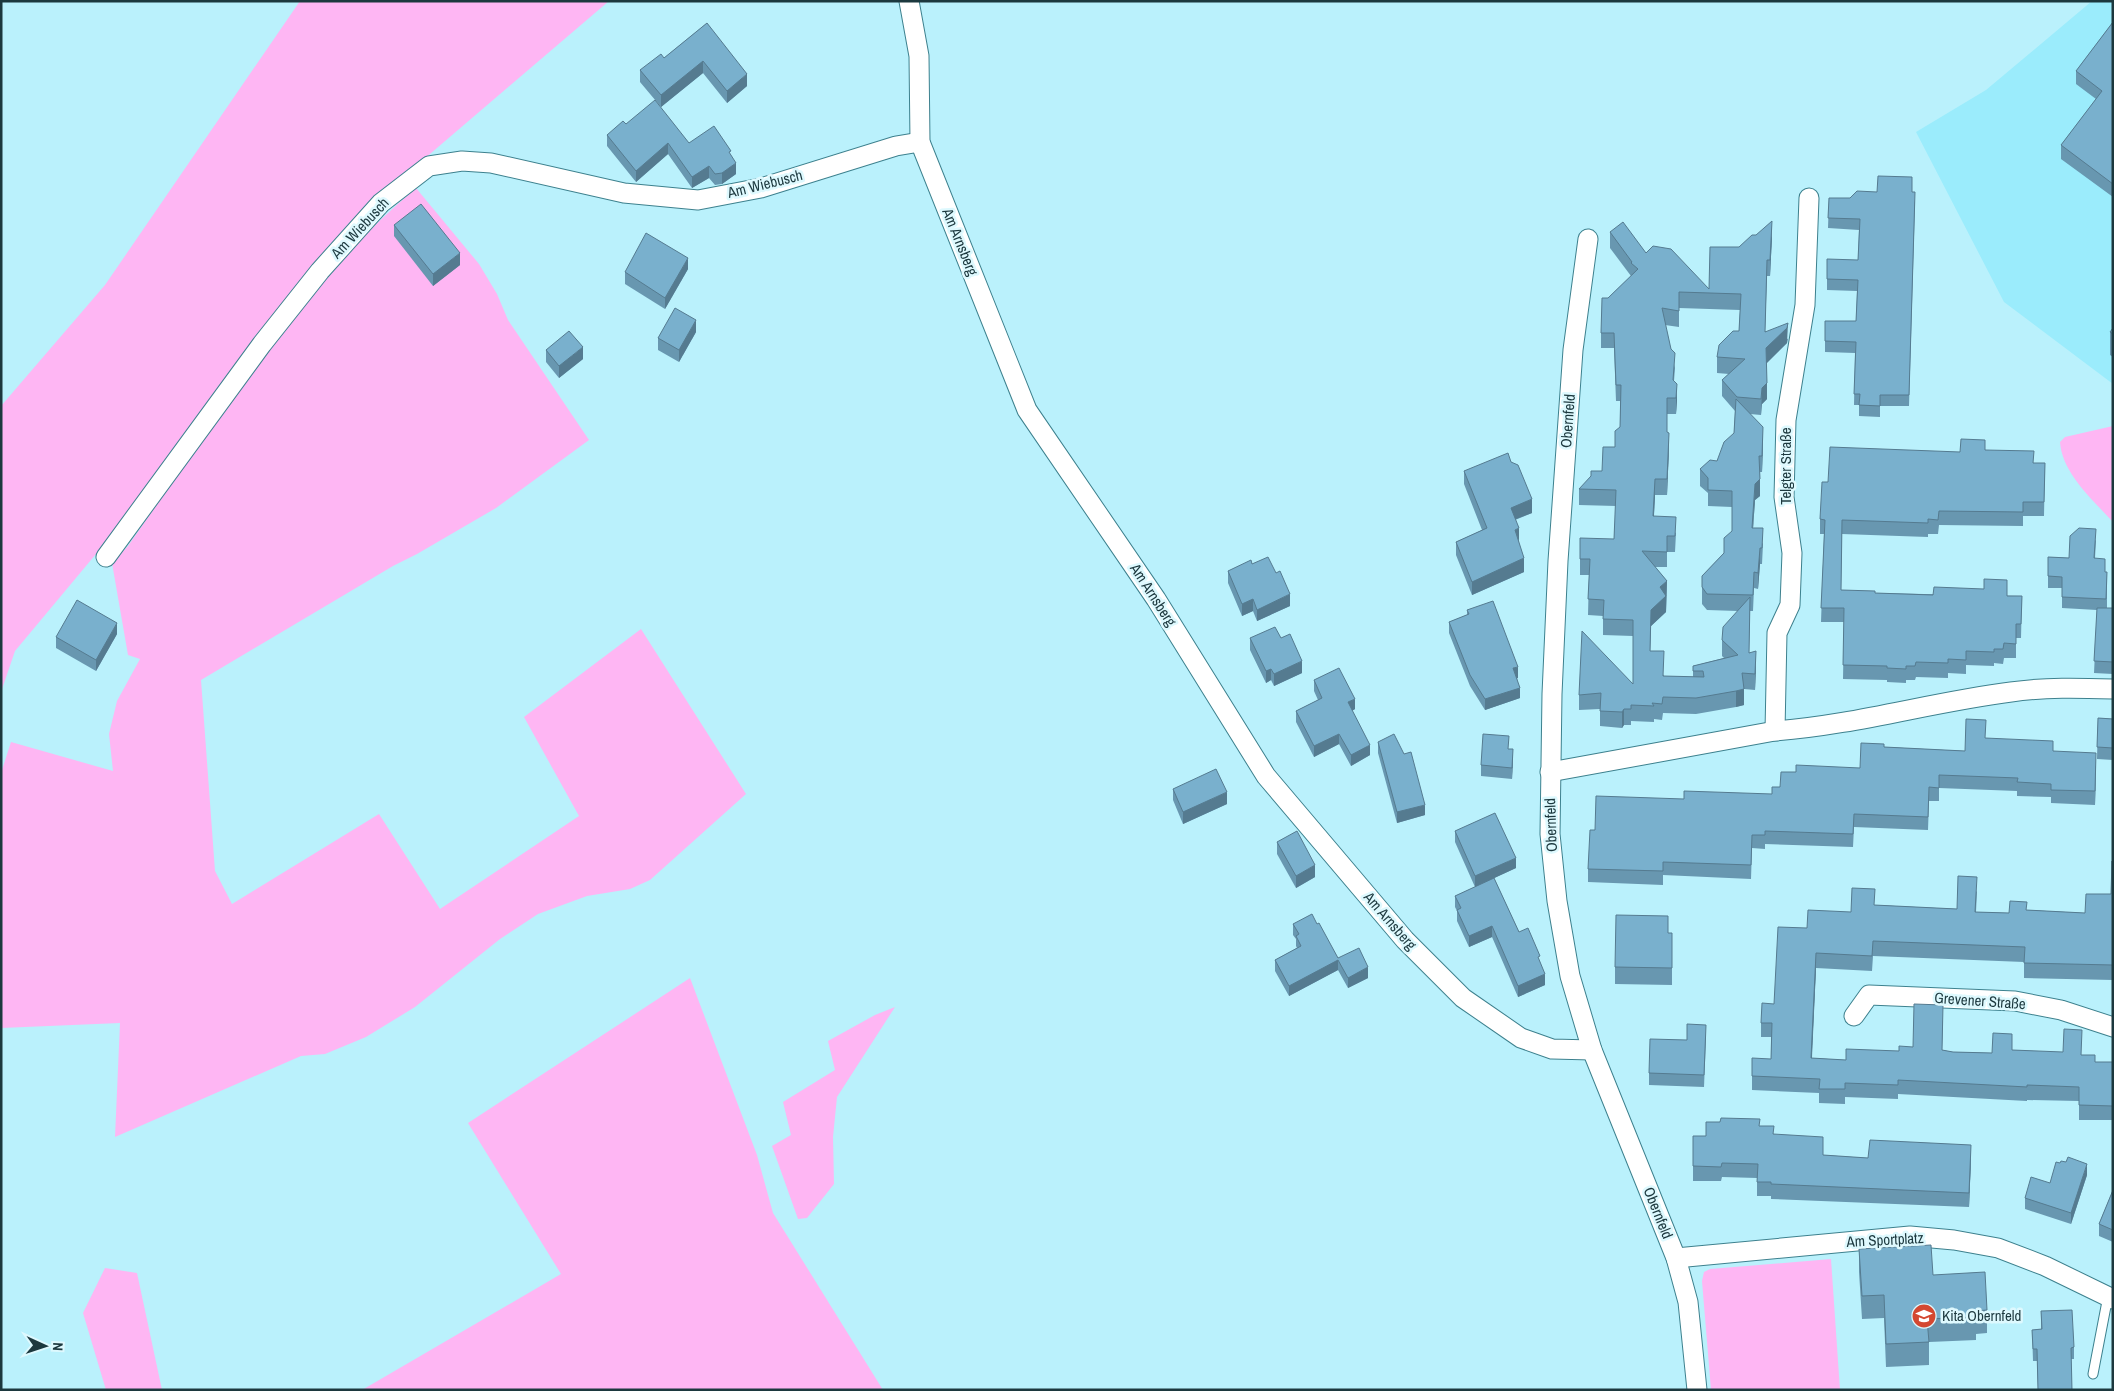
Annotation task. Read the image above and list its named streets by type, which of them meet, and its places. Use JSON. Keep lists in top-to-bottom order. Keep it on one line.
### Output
{"streets":{"street":["Am Wiebusch","Am Arnsberg","Obernfeld","Telgter Straße","Grevener Straße","Am Sportplatz"]},"crossings":[["Am Wiebusch","Am Arnsberg"],["Am Arnsberg","Obernfeld"],["Obernfeld","Am Sportplatz"]],"places":{"school or university":["Kita Obernfeld"]},"north":"right"}
